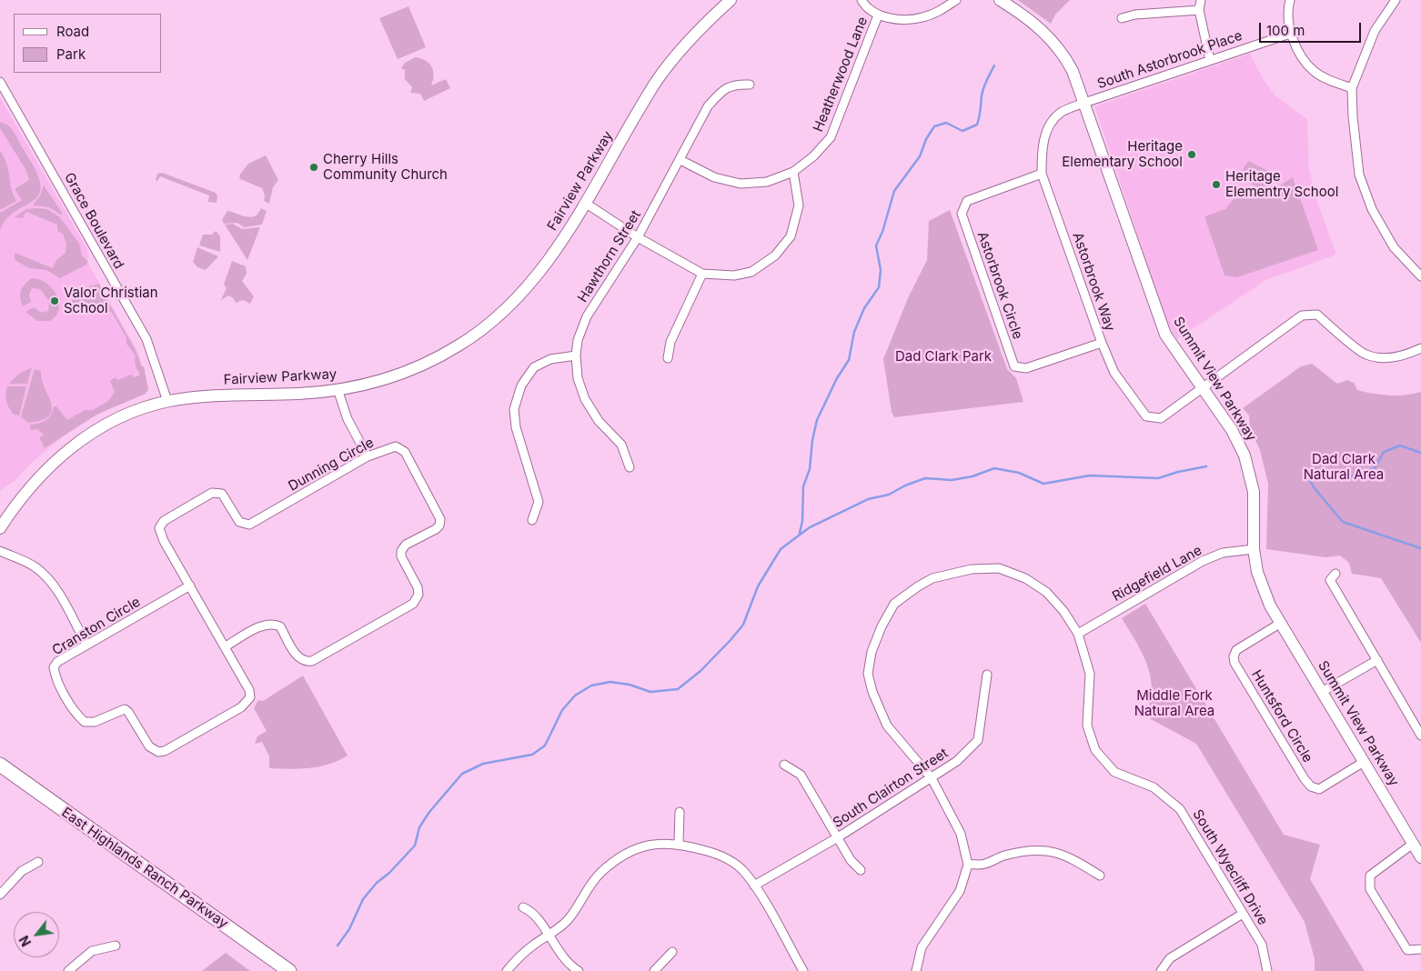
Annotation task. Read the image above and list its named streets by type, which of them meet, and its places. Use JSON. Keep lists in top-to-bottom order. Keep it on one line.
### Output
{"streets":{"main road":["East Highlands Ranch Parkway"],"street":["South Astorbrook Place","Heatherwood Lane","Fairview Parkway","Grace Boulevard","Hawthorn Street","Astorbrook Way","Astorbrook Circle","Summit View Parkway","Dunning Circle","Ridgefield Lane","Cranston Circle","Huntsford Circle","South Clairton Street","South Wyecliff Drive"]},"crossings":[["South Astorbrook Place","Astorbrook Way"],["South Astorbrook Place","Summit View Parkway"],["Heatherwood Lane","Hawthorn Street"],["Fairview Parkway","Grace Boulevard"],["Astorbrook Way","Astorbrook Circle"],["Astorbrook Way","Summit View Parkway"],["Summit View Parkway","Ridgefield Lane"],["Summit View Parkway","Huntsford Circle"],["Dunning Circle","Cranston Circle"],["Ridgefield Lane","South Wyecliff Drive"],["South Clairton Street","South Wyecliff Drive"]],"parks":["Dad Clark Park","Dad Clark Natural Area","Middle Fork Natural Area"],"places":["Heritage Elementary School","Cherry Hills Community Church","Heritage Elementry School","Valor Christian School"],"legend":["Road","Park"],"scale_bar":"100 m","north":"bottom left"}
